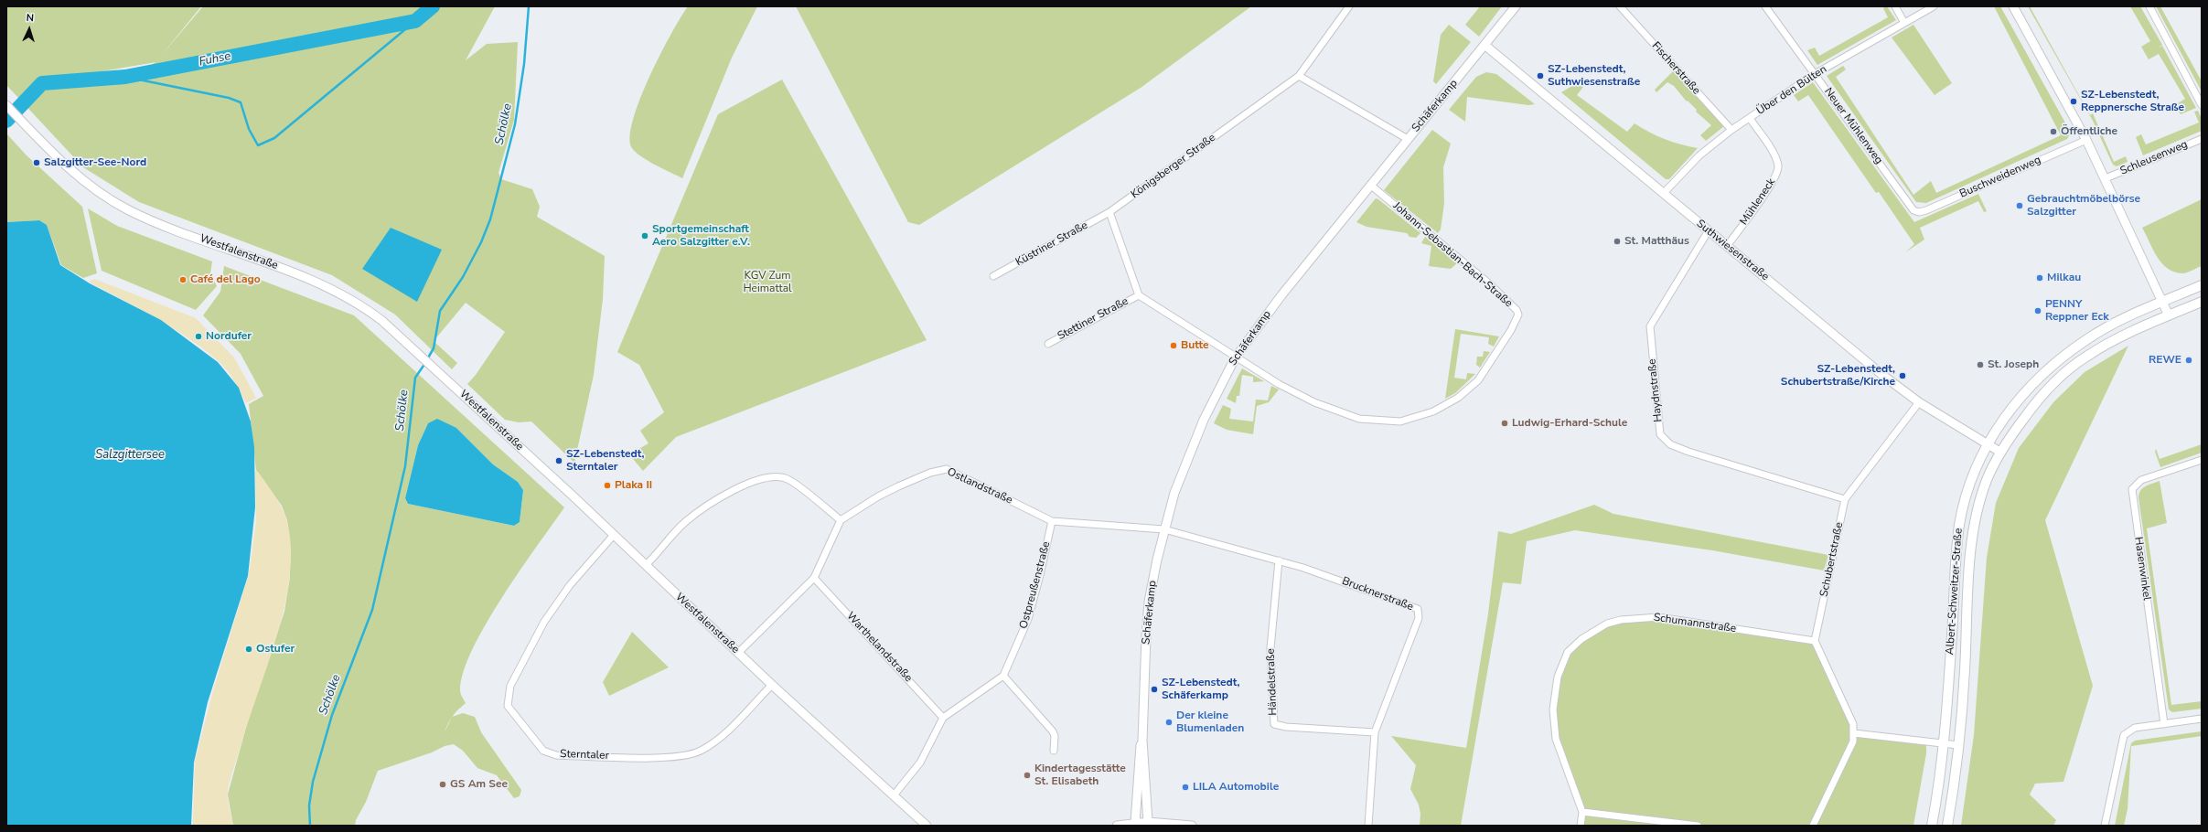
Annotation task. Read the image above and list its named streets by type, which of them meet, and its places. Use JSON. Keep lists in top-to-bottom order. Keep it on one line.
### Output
{"streets":{"main road":["Albert-Schweitzer-Straße"],"street":["Fischerstraße","Über den Bülten","Schäferkamp","Neuer Mühlenweg","Schleusenweg","Königsberger Straße","Buschweidenweg","Mühleneck","Küstriner Straße","Suthwiesenstraße","Westfalenstraße","Johann-Sebastian-Bach-Straße","Stettiner Straße","Haydnstraße","Ostlandstraße","Schubertstraße","Hasenwinkel","Ostpreußenstraße","Brucknerstraße","Schumannstraße","Warthelandstraße","Händelstraße","Sterntaler"]},"crossings":[["Fischerstraße","Über den Bülten"],["Über den Bülten","Neuer Mühlenweg"],["Über den Bülten","Mühleneck"],["Über den Bülten","Suthwiesenstraße"],["Schäferkamp","Suthwiesenstraße"],["Schäferkamp","Johann-Sebastian-Bach-Straße"],["Schäferkamp","Ostlandstraße"],["Schäferkamp","Brucknerstraße"],["Neuer Mühlenweg","Buschweidenweg"],["Königsberger Straße","Küstriner Straße"],["Mühleneck","Suthwiesenstraße"],["Suthwiesenstraße","Haydnstraße"],["Suthwiesenstraße","Schubertstraße"],["Suthwiesenstraße","Albert-Schweitzer-Straße"],["Westfalenstraße","Sterntaler"],["Haydnstraße","Schubertstraße"],["Ostlandstraße","Ostpreußenstraße"],["Ostlandstraße","Brucknerstraße"],["Schubertstraße","Schumannstraße"],["Brucknerstraße","Händelstraße"]],"water":["Fuhse","Schölke","Salzgittersee"],"parks":["KGV Zum Heimattal"],"places":["SZ-Lebenstedt, Suthwiesenstraße","SZ-Lebenstedt, Reppnersche Straße","Öffentliche","Salzgitter-See-Nord","Gebrauchtmöbelbörse Salzgitter","Sportgemeinschaft Aero Salzgitter e.V.","St. Matthäus","Milkau","Café del Lago","PENNY Reppner Eck","Nordufer","Butte","REWE","St. Joseph","SZ-Lebenstedt, Schubertstraße/Kirche","Ludwig-Erhard-Schule","SZ-Lebenstedt, Sterntaler","Plaka II","Ostufer","SZ-Lebenstedt, Schäferkamp","Der kleine Blumenladen","Kindertagesstätte St. Elisabeth","GS Am See","LILA Automobile"],"north":"top"}
